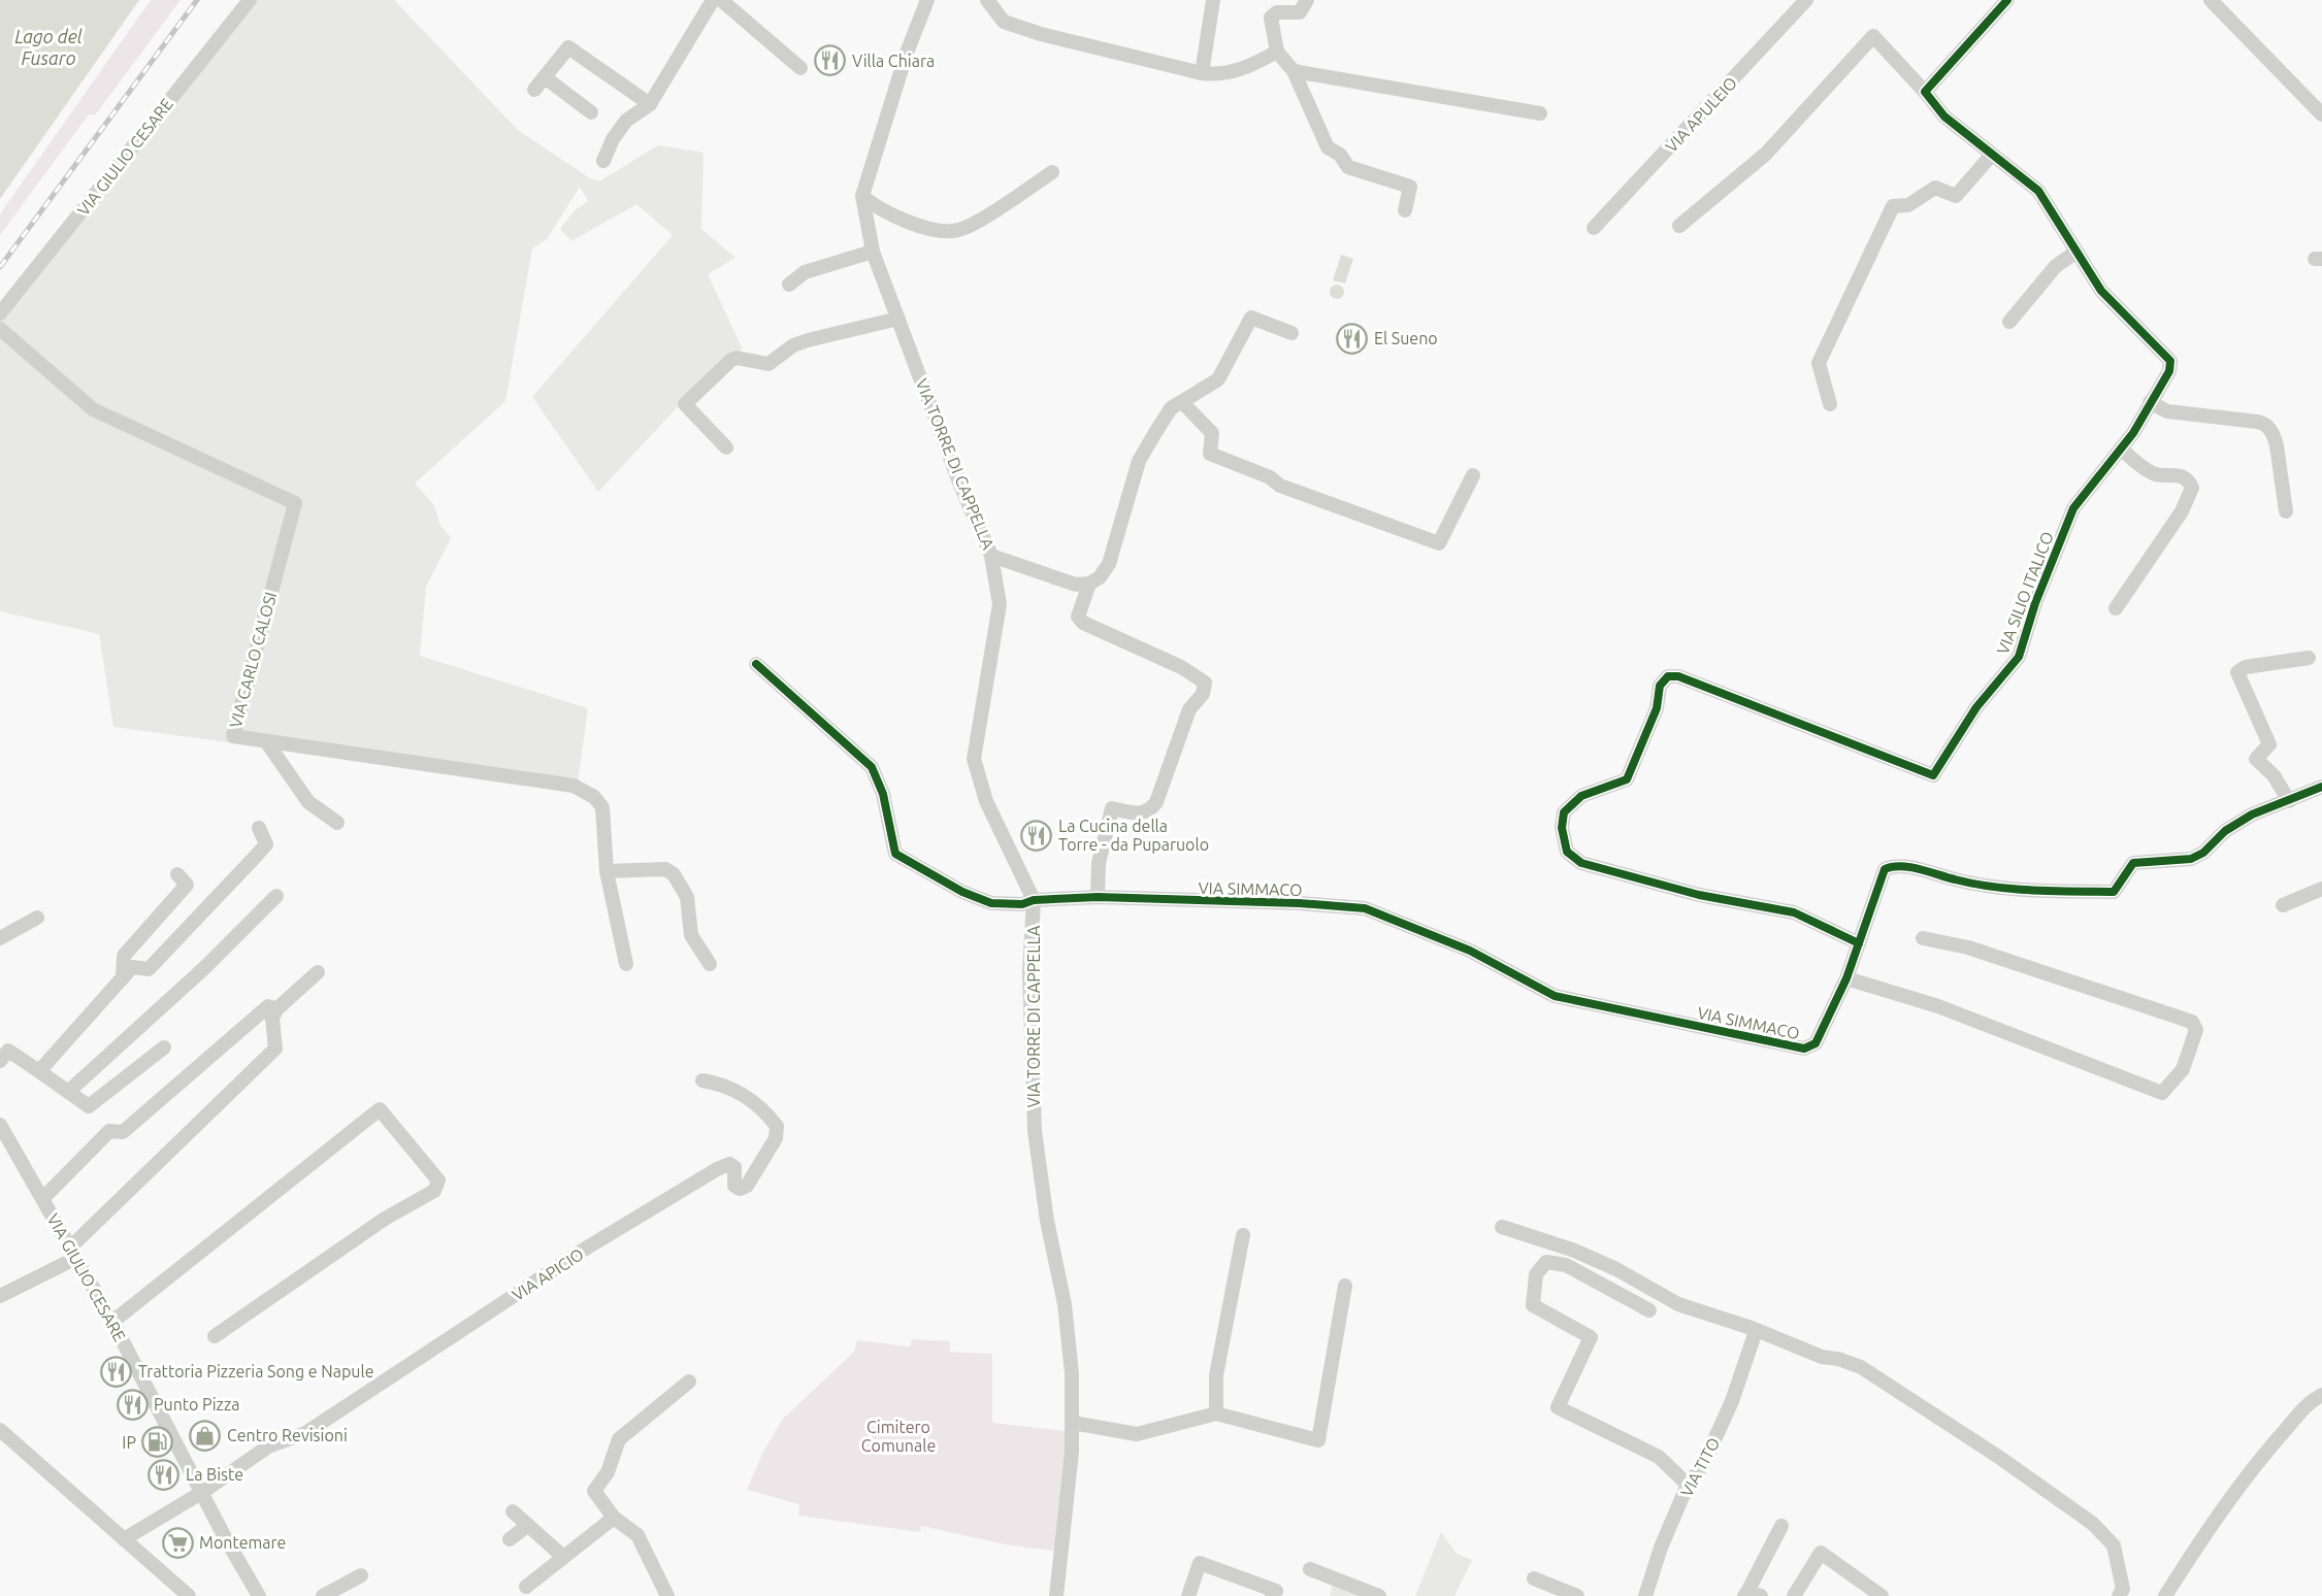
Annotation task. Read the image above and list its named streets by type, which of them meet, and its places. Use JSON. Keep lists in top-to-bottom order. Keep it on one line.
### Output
{"streets":{"street":["VIA APULEIO","VIA GIULIO CESARE","VIA TORRE DI CAPPELLA","VIA SILIO ITALICO","VIA CARLO CALOSI","VIA SIMMACO","VIA APICIO","VIA TITO"]},"crossings":[["VIA GIULIO CESARE","VIA APICIO"],["VIA TORRE DI CAPPELLA","VIA SIMMACO"],["VIA SILIO ITALICO","VIA SIMMACO"]],"water":["Lago del Fusaro"],"parks":["Cimitero Comunale"],"places":{"restaurant":["Villa Chiara","El Sueno","La Cucina della Torre - da Puparuolo","Trattoria Pizzeria Song e Napule","Punto Pizza","La Biste"],"shop":["Centro Revisioni"],"fuel station":["IP"],"supermarket":["Montemare"]}}
